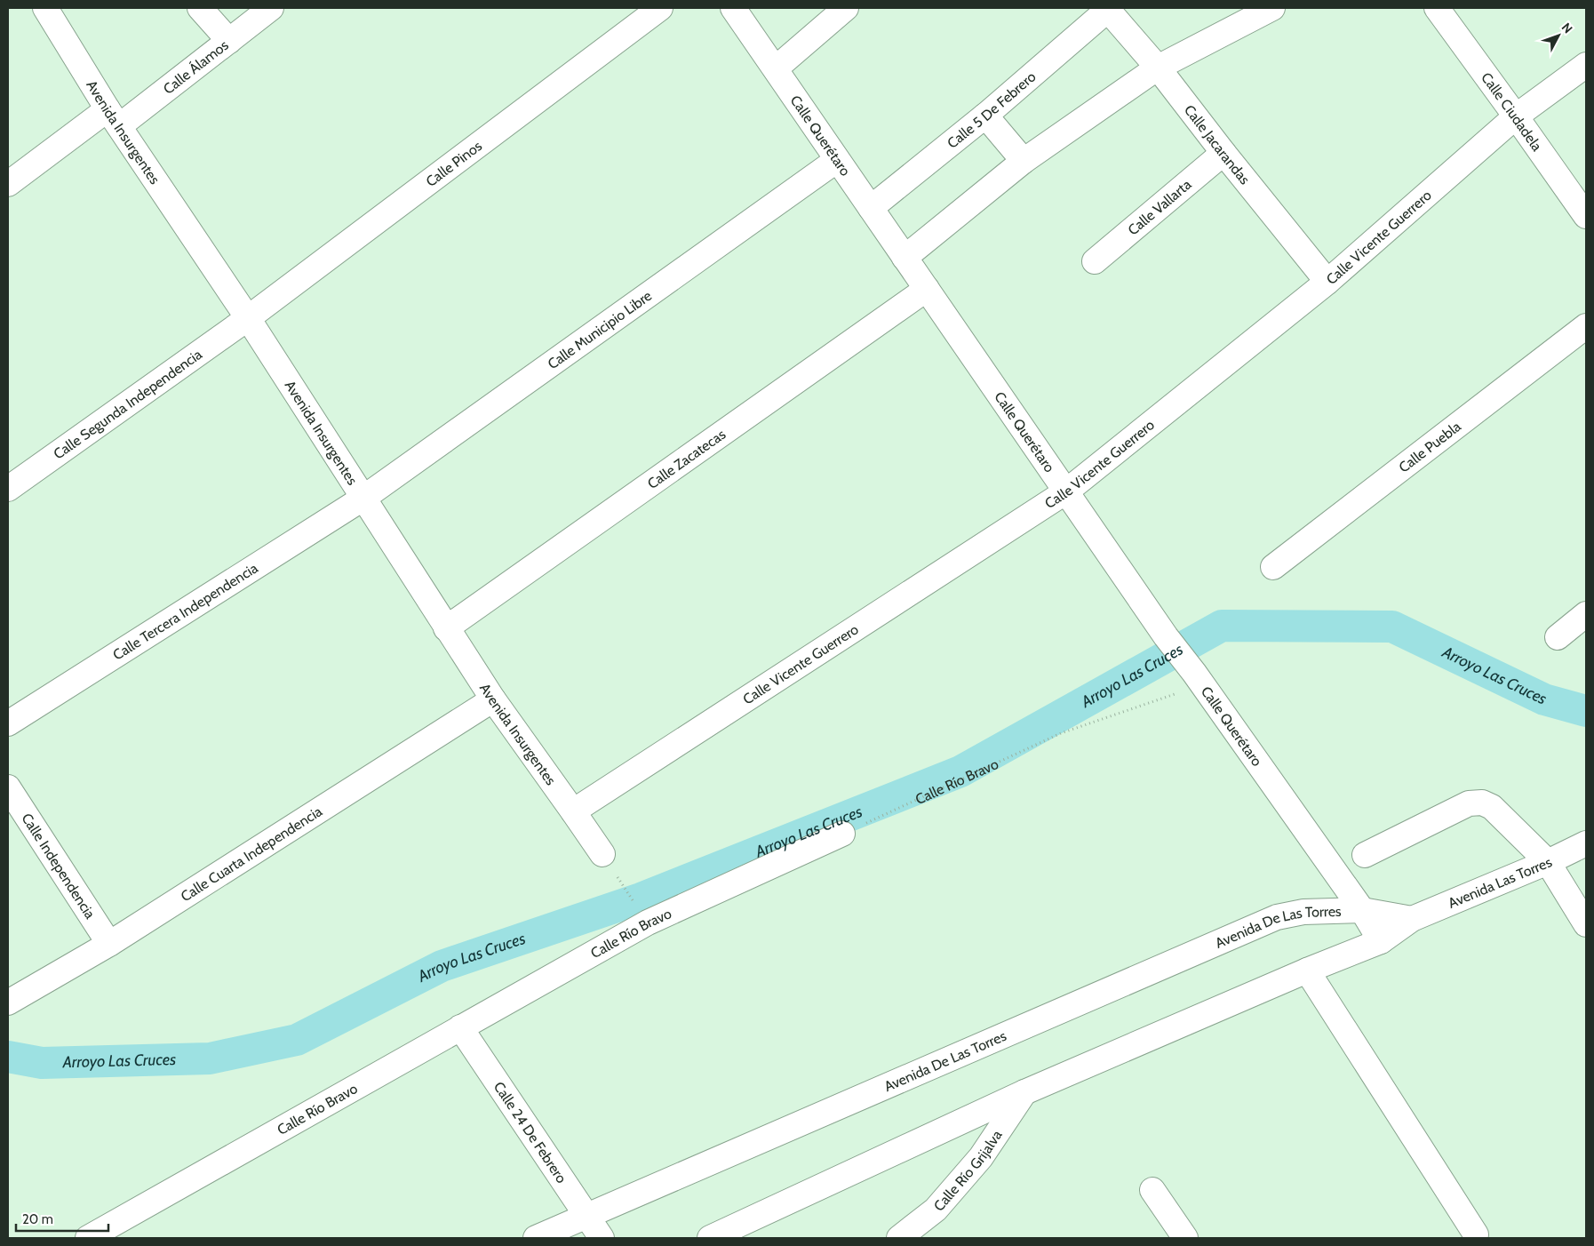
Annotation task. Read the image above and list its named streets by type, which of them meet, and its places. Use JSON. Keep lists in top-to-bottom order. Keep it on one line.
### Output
{"streets":{"street":["Calle Álamos","Calle 5 De Febrero","Calle Ciudadela","Avenida Insurgentes","Calle Querétaro","Calle Jacarandas","Calle Pinos","Calle Vallarta","Calle Vicente Guerrero","Calle Municipio Libre","Calle Segunda Independencia","Calle Puebla","Calle Zacatecas","Calle Tercera Independencia","Calle Río Bravo","Calle Cuarta Independencia","Calle Independencia","Avenida Las Torres","Avenida De Las Torres","Calle 24 De Febrero","Calle Río Grijalva"]},"crossings":[["Calle Álamos","Avenida Insurgentes"],["Calle 5 De Febrero","Calle Querétaro"],["Calle 5 De Febrero","Calle Jacarandas"],["Calle Ciudadela","Calle Vicente Guerrero"],["Avenida Insurgentes","Calle Pinos"],["Avenida Insurgentes","Calle Vicente Guerrero"],["Avenida Insurgentes","Calle Municipio Libre"],["Avenida Insurgentes","Calle Segunda Independencia"],["Avenida Insurgentes","Calle Zacatecas"],["Avenida Insurgentes","Calle Tercera Independencia"],["Avenida Insurgentes","Calle Cuarta Independencia"],["Calle Querétaro","Calle Vicente Guerrero"],["Calle Querétaro","Calle Municipio Libre"],["Calle Querétaro","Calle Zacatecas"],["Calle Querétaro","Calle Río Bravo"],["Calle Querétaro","Avenida Las Torres"],["Calle Querétaro","Avenida De Las Torres"],["Calle Jacarandas","Calle Vallarta"],["Calle Jacarandas","Calle Vicente Guerrero"],["Calle Pinos","Calle Segunda Independencia"],["Calle Municipio Libre","Calle Tercera Independencia"],["Calle Río Bravo","Calle 24 De Febrero"],["Calle Cuarta Independencia","Calle Independencia"],["Avenida De Las Torres","Calle 24 De Febrero"]],"water":["Arroyo Las Cruces"],"scale_bar":"20 m","north":"top right"}
